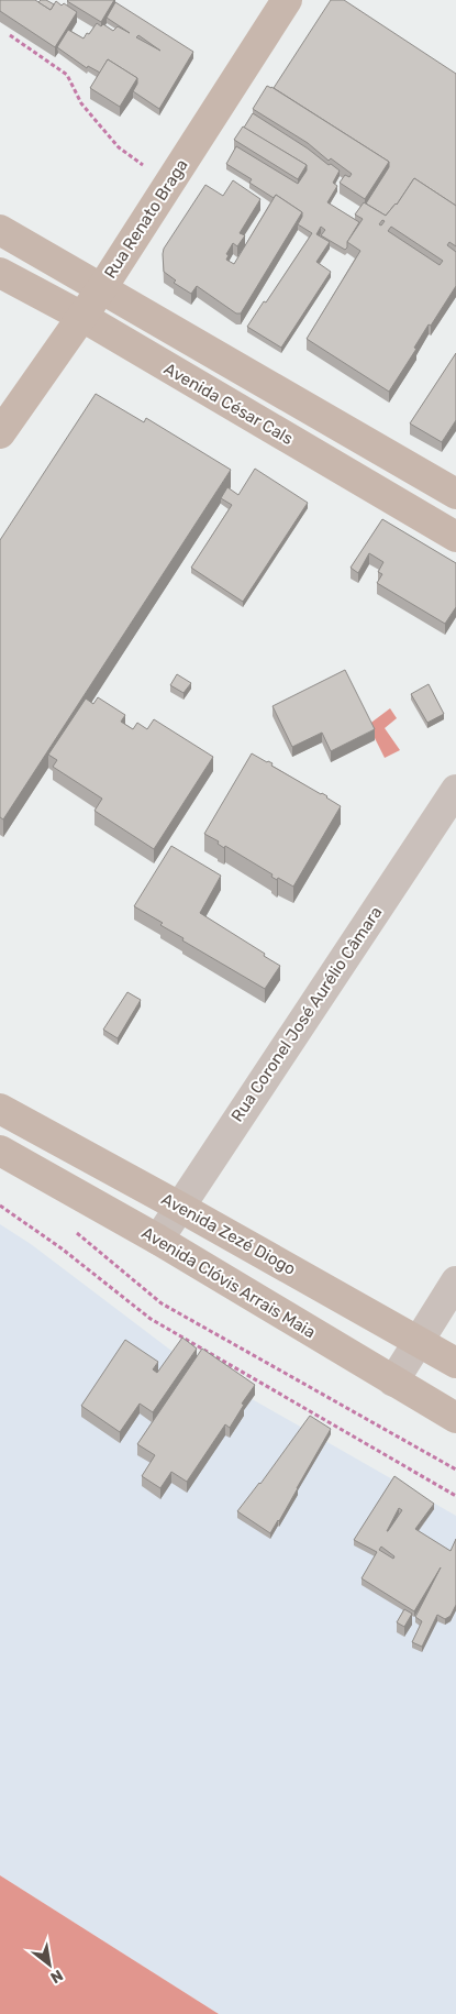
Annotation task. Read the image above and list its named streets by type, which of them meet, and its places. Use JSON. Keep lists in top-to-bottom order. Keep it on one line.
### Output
{"streets":{"main road":["Rua Renato Braga","Avenida César Cals","Avenida Zezé Diogo","Avenida Clóvis Arrais Maia"],"street":["Rua Coronel José Aurélio Câmara"]},"crossings":[["Rua Renato Braga","Avenida César Cals"],["Rua Coronel José Aurélio Câmara","Avenida Zezé Diogo"],["Rua Coronel José Aurélio Câmara","Avenida Clóvis Arrais Maia"]],"north":"bottom right"}
